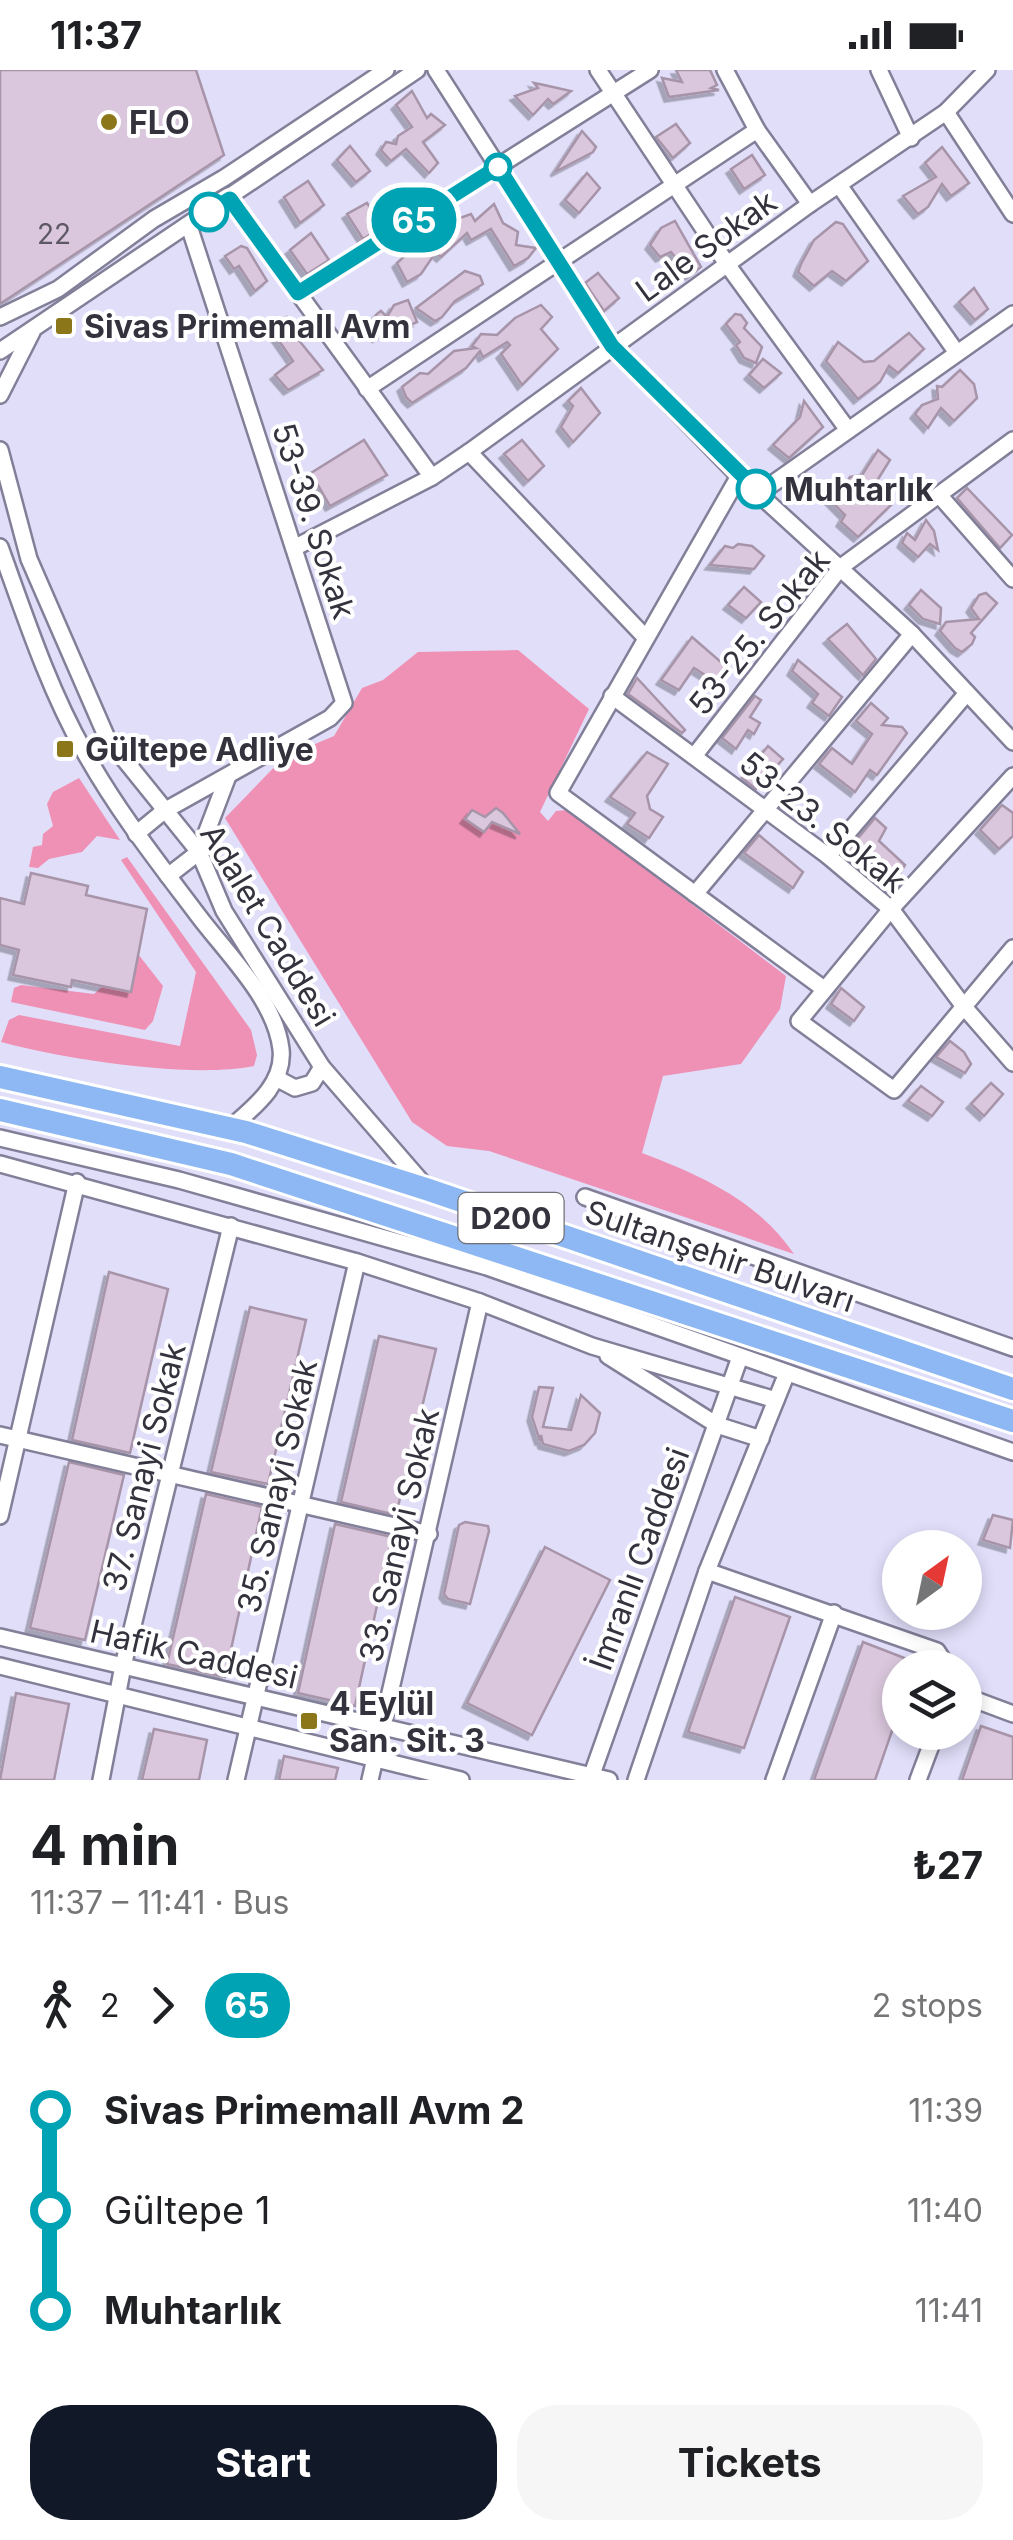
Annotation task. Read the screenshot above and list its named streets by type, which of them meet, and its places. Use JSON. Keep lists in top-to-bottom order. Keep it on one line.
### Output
{"streets":{"highway":["D200","Sultanşehir Bulvarı"],"street":["Lale Sokak","53-39. Sokak","53-25. Sokak","53-23. Sokak","Adalet Caddesi","37. Sanayi Sokak","35. Sanayi Sokak","33. Sanayi Sokak","İmranlı Caddesi","Hafik Caddesi"]},"crossings":[["Lale Sokak","53-39. Sokak"],["53-39. Sokak","Adalet Caddesi"],["53-25. Sokak","53-23. Sokak"],["Adalet Caddesi","Sultanşehir Bulvarı"],["37. Sanayi Sokak","Hafik Caddesi"],["35. Sanayi Sokak","Hafik Caddesi"],["33. Sanayi Sokak","Hafik Caddesi"],["İmranlı Caddesi","Hafik Caddesi"]],"places":{"other":["FLO","Muhtarlık"],"transit":["Sivas Primemall Avm","Gültepe Adliye","4 Eylül San. Sit. 3"]},"lines":["bus line 65"],"house_numbers":["22"],"north":"top right","page":{"status":"11:37","on_map":"65","heading":["4 min","11:37 – 11:41 · Bus","₺27"],"legs":["2","65","2 stops"],"list":[{"name":"Sivas Primemall Avm 2","value":"11:39"},{"name":"Gültepe 1","value":"11:40"},{"name":"Muhtarlık","value":"11:41"}],"buttons":["Start","Tickets"]}}
